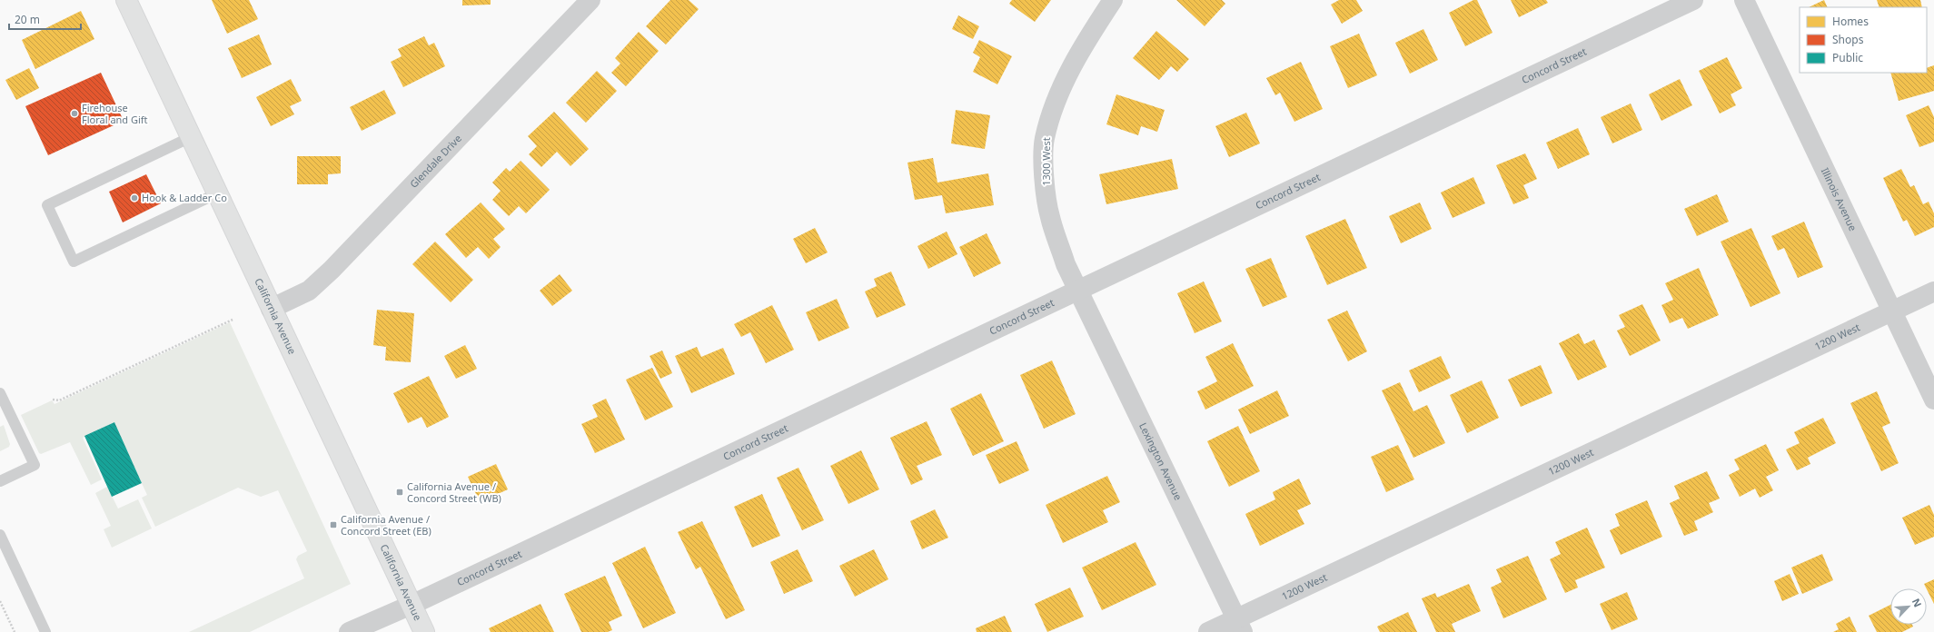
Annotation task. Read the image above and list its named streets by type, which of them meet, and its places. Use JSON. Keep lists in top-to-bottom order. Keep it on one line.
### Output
{"streets":{"main road":["California Avenue"],"street":["Concord Street","Glendale Drive","1300 West","Illinois Avenue","1200 West","Lexington Avenue"]},"crossings":[["Concord Street","1300 West"],["Concord Street","California Avenue"],["Concord Street","Lexington Avenue"],["Glendale Drive","California Avenue"],["1300 West","Lexington Avenue"],["Illinois Avenue","1200 West"],["1200 West","Lexington Avenue"]],"places":{"other":["Firehouse Floral and Gift","Hook & Ladder Co"],"transit":["California Avenue / Concord Street (WB)","California Avenue / Concord Street (EB)"]},"legend":["Homes","Shops","Public"],"scale_bar":"20 m","north":"top right"}
